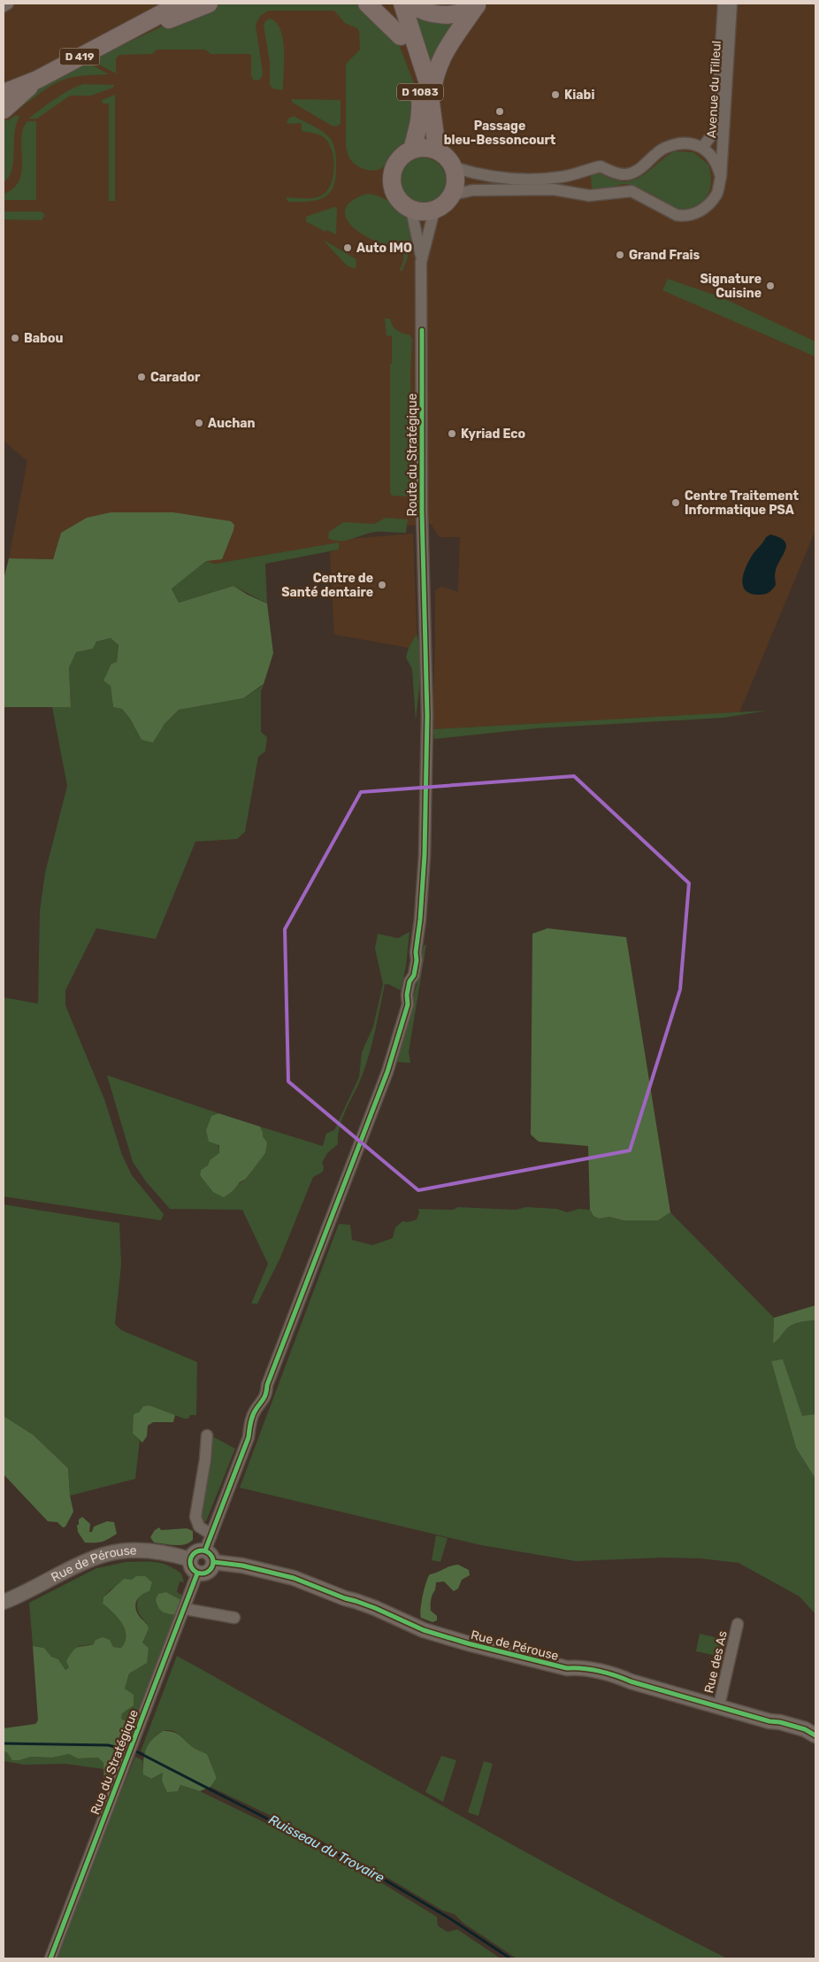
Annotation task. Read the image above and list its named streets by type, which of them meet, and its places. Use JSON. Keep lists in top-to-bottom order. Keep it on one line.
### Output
{"streets":{"main road":["D 419","D 1083"],"street":["Avenue du Tilleul","Route du Stratégique","Rue de Pérouse","Rue des As","Rue du Stratégique"]},"crossings":[["Avenue du Tilleul","D 1083"],["Avenue du Tilleul","Route du Stratégique"],["D 1083","Route du Stratégique"],["Route du Stratégique","Rue de Pérouse"],["Route du Stratégique","Rue du Stratégique"],["Rue de Pérouse","Rue des As"],["Rue de Pérouse","Rue du Stratégique"]],"water":["Ruisseau du Trovaire"],"places":["Kiabi","Passage bleu-Bessoncourt","Auto IMO","Grand Frais","Signature Cuisine","Babou","Carador","Auchan","Kyriad Eco","Centre Traitement Informatique PSA","Centre de Santé dentaire"]}
